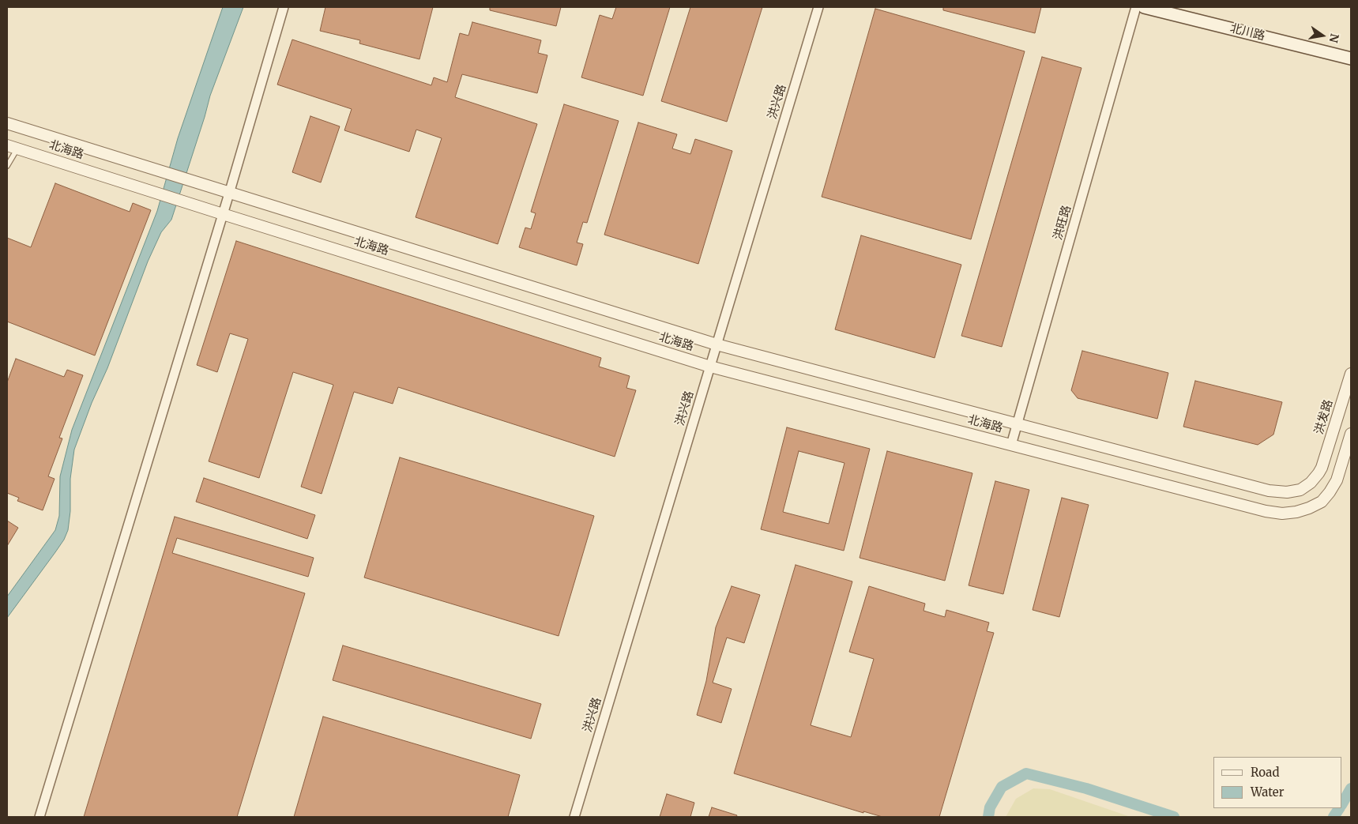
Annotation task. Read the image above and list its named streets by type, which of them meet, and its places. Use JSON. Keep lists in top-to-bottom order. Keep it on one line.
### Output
{"streets":{"main road":["北川路"],"street":["洪兴路","北海路","洪旺路","洪发路"]},"crossings":[["洪兴路","北海路"],["北海路","洪旺路"],["北海路","洪发路"]],"legend":["Road","Water"],"north":"right"}
